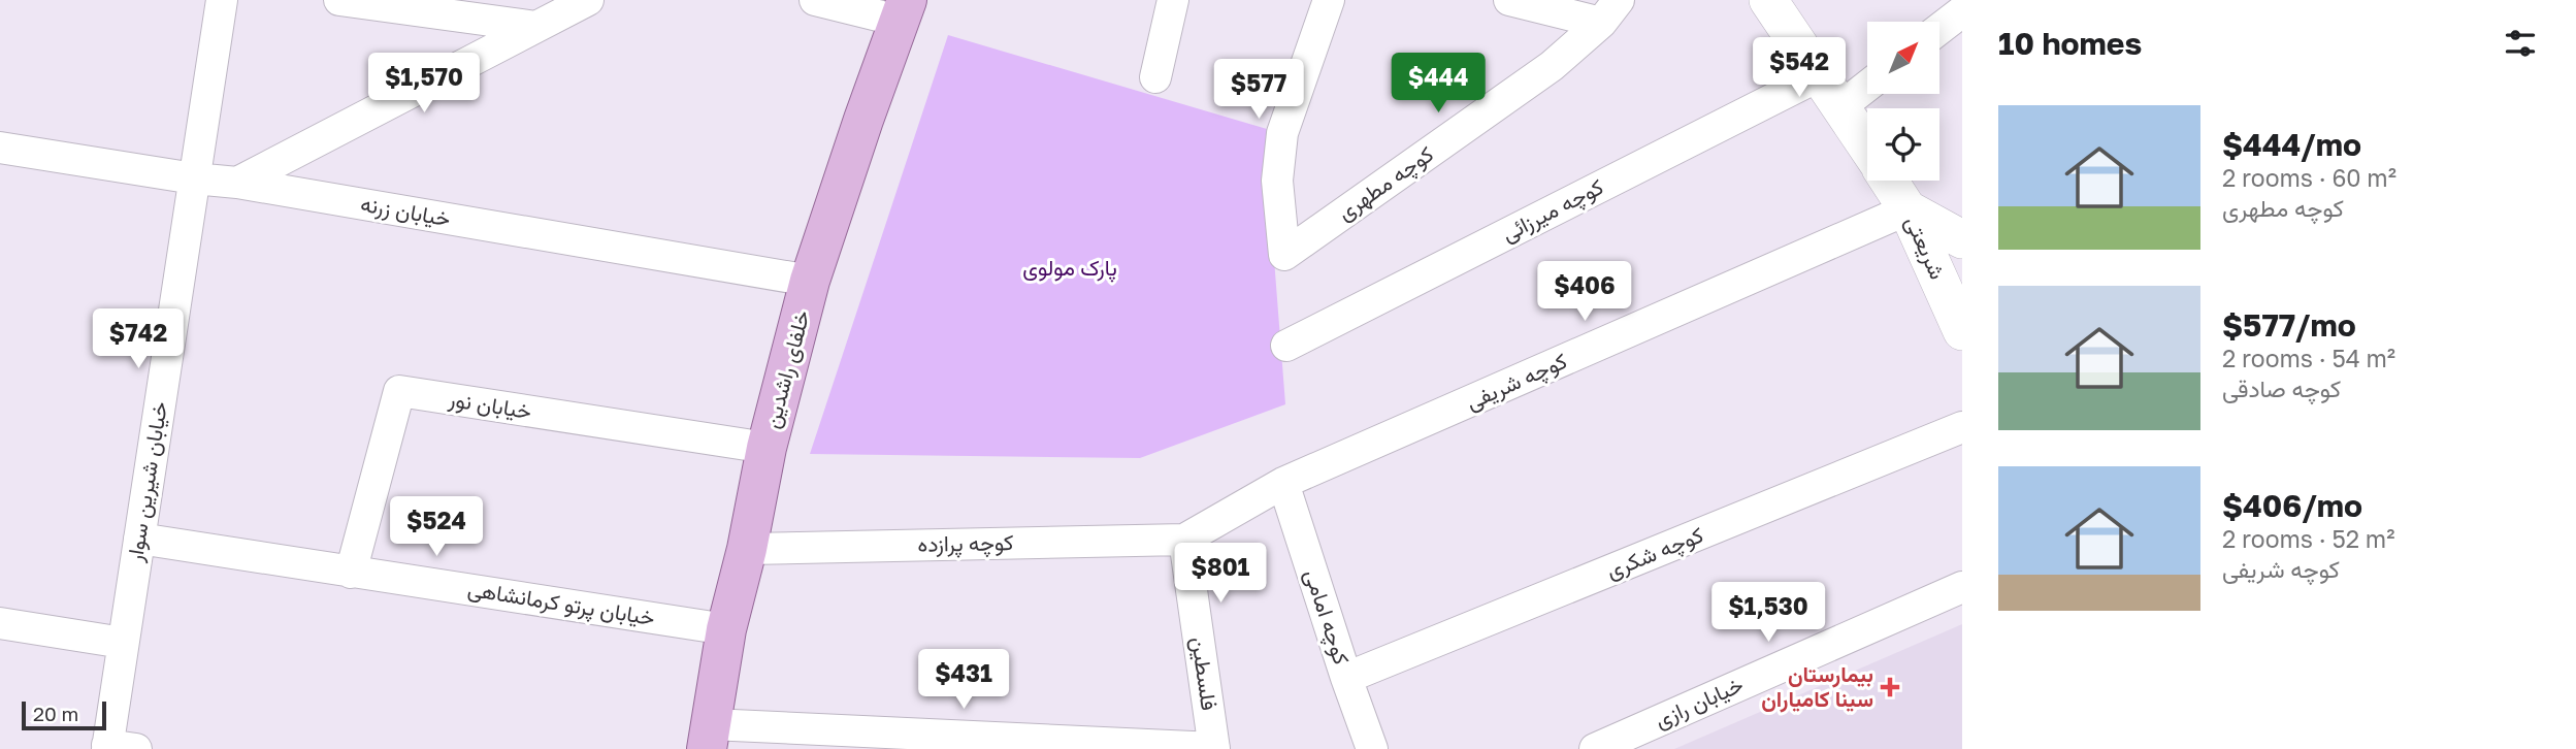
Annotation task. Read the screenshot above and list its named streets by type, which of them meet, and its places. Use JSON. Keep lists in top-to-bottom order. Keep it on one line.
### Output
{"streets":{"main road":["خلفای راشدین"],"street":["کوچه مطهری","کوچه میرزائی","خیابان زرنه","شریعتی","کوچه شریفی","خیابان نور","خیابان شیرین سوار","کوچه پرازده","کوچه شکری","خیابان پرتو کرمانشاهی","کوچه امامی","فلسطین","خیابان رازی"]},"crossings":[["کوچه میرزائی","شریعتی"],["خیابان زرنه","خلفای راشدین"],["خیابان زرنه","خیابان شیرین سوار"],["شریعتی","کوچه شریفی"],["خلفای راشدین","خیابان نور"],["خلفای راشدین","کوچه پرازده"],["خلفای راشدین","خیابان پرتو کرمانشاهی"],["کوچه شریفی","کوچه امامی"],["خیابان نور","خیابان پرتو کرمانشاهی"],["خیابان شیرین سوار","خیابان پرتو کرمانشاهی"],["کوچه پرازده","فلسطین"],["کوچه شکری","کوچه امامی"]],"parks":["پارک مولوی"],"places":{"health":["بیمارستان سینا کامیاران"]},"scale_bar":"20 m","north":"top right","page":{"heading":"10 homes","price":["$542","$1,570","$444","$577","$406","$742","$524","$801","$1,530","$431"],"list":[{"name":"$444/mo","note":"2 rooms · 60 m² · کوچه مطهری"},{"name":"$577/mo","note":"2 rooms · 54 m² · کوچه صادقی"},{"name":"$406/mo","note":"2 rooms · 52 m² · کوچه شریفی"}],"scale":"20 m"}}
